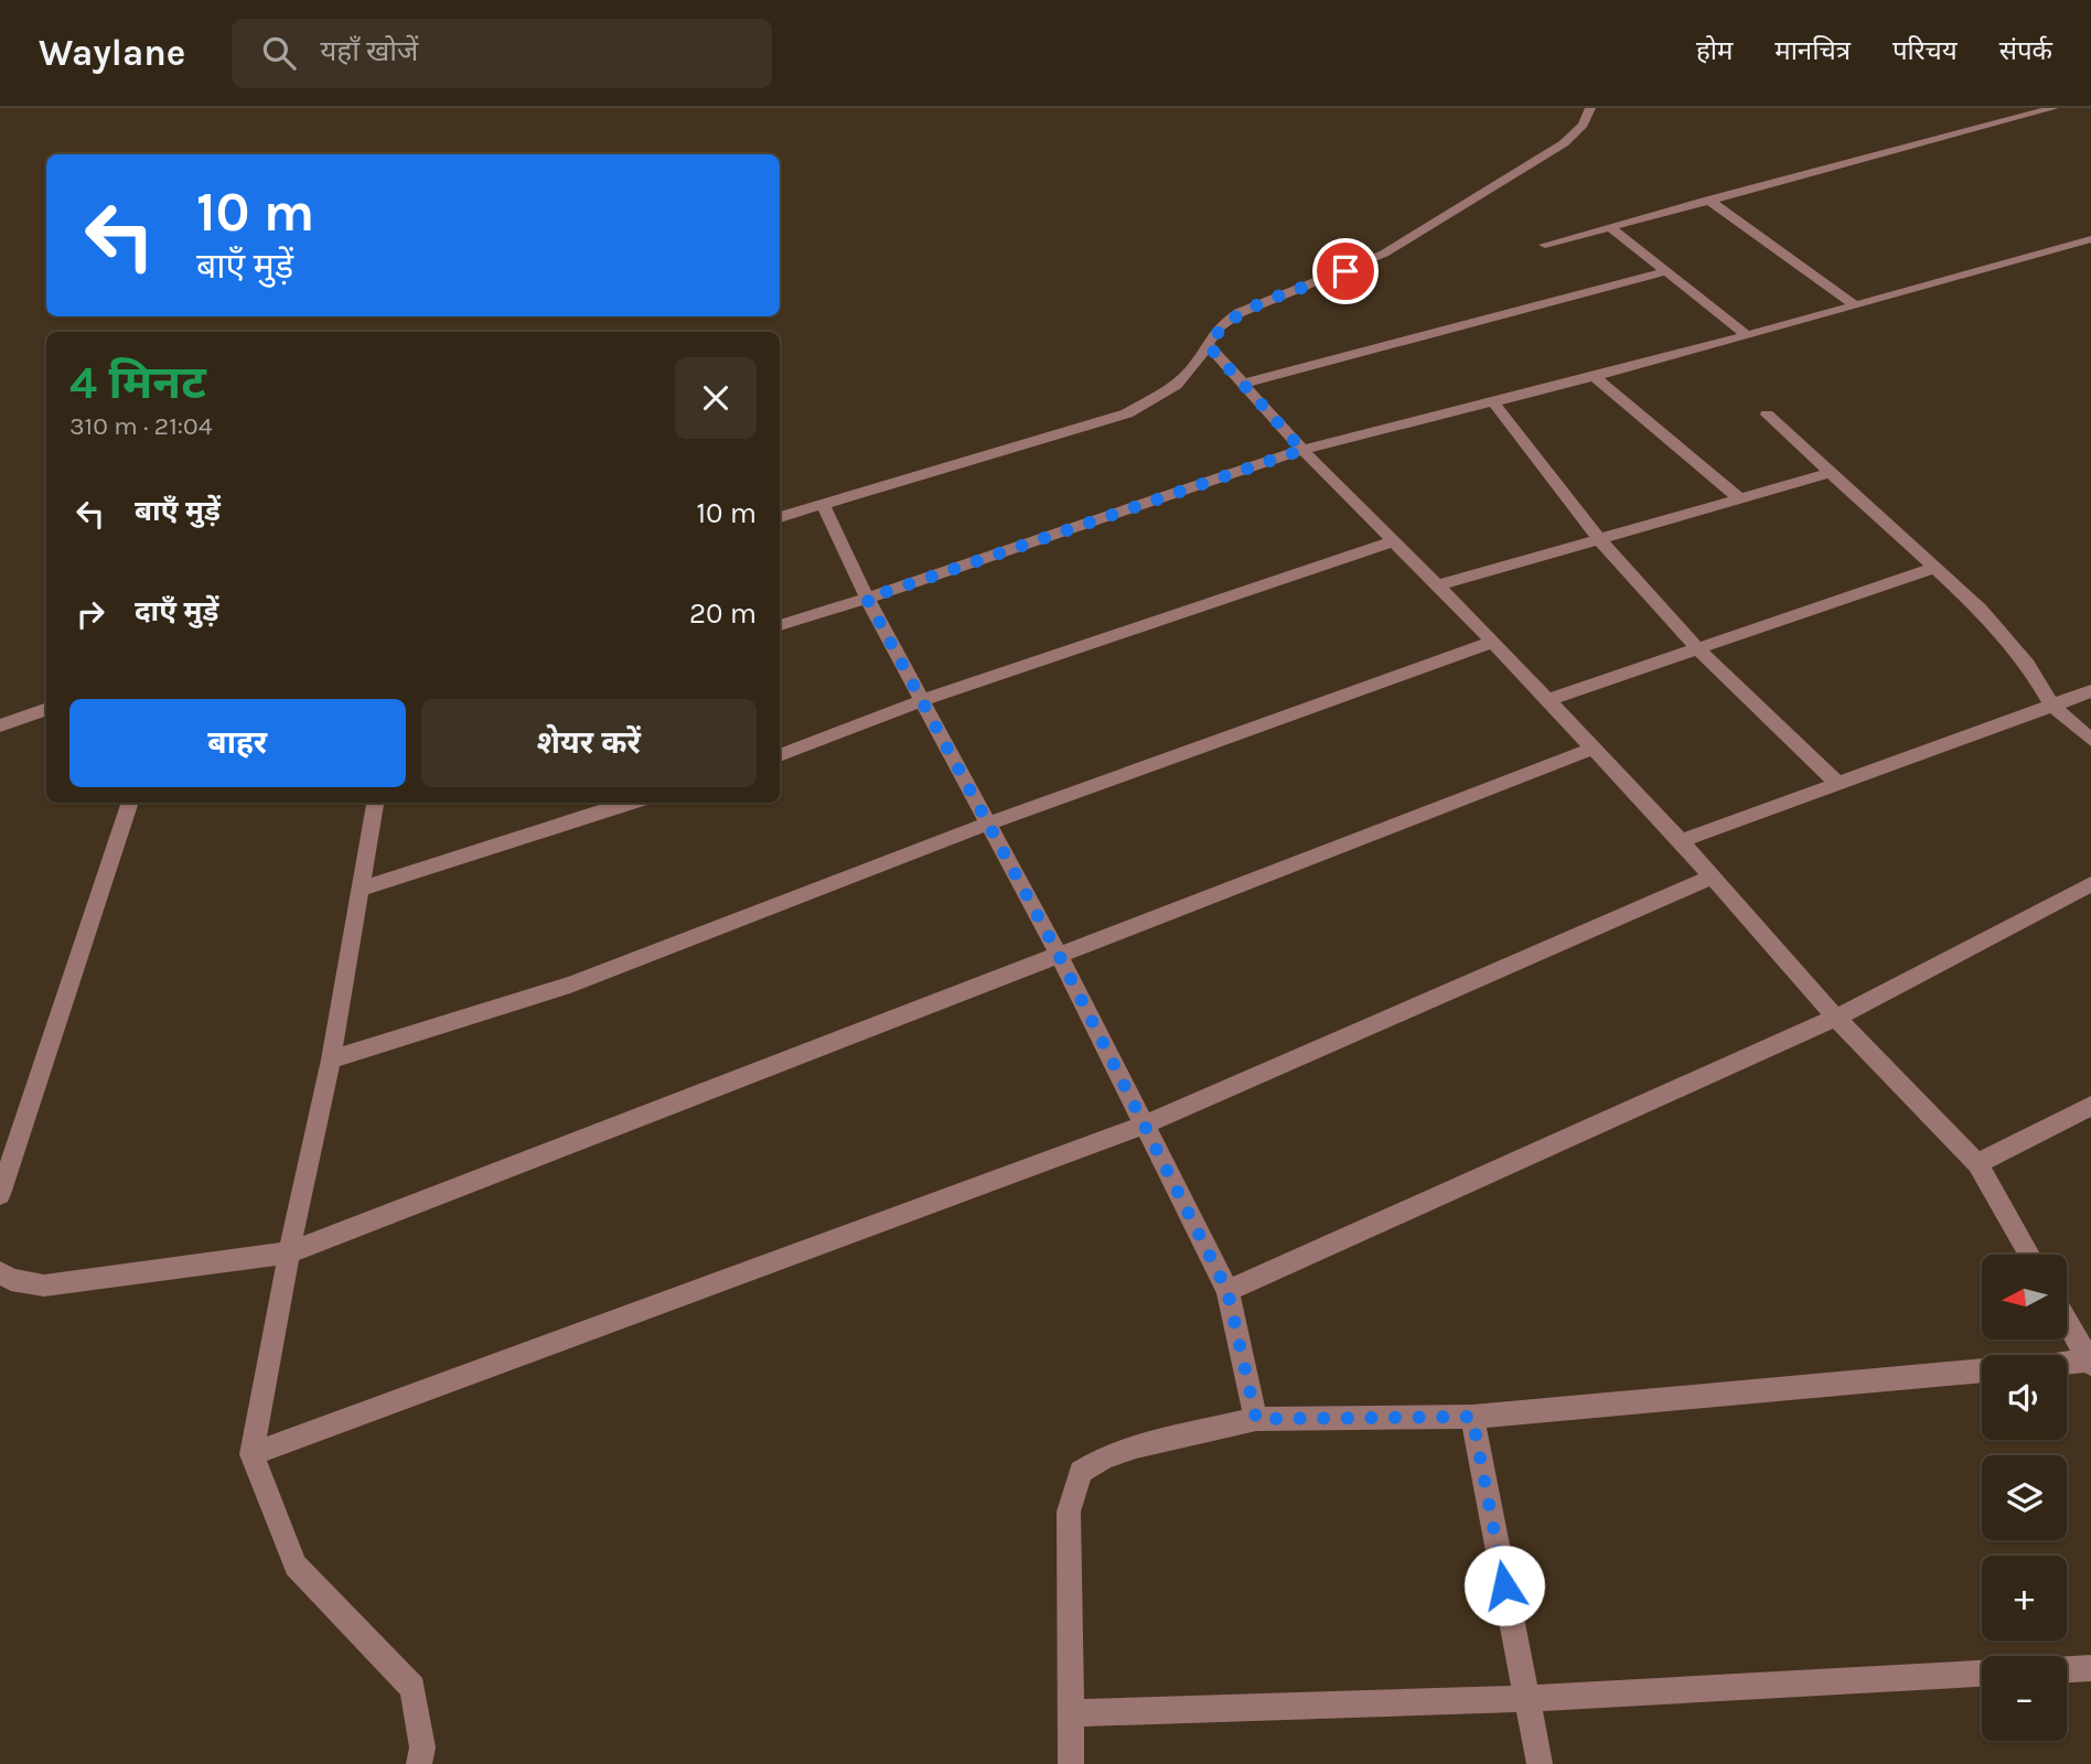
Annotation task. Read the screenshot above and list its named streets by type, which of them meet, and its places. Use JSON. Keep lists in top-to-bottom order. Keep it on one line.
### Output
{"north":"left","page":{"header":"Waylane","search":"यहाँ खोजें","nav":["होम","मानचित्र","परिचय","संपर्क"],"turn":["10 m","बाएँ मुड़ें"],"heading":["4 मिनट","310 m · 21:04"],"list":[{"name":"बाएँ मुड़ें","value":"10 m"},{"name":"दाएँ मुड़ें","value":"20 m"}],"buttons":["बाहर","शेयर करें"],"map_buttons":["+","−"]}}
